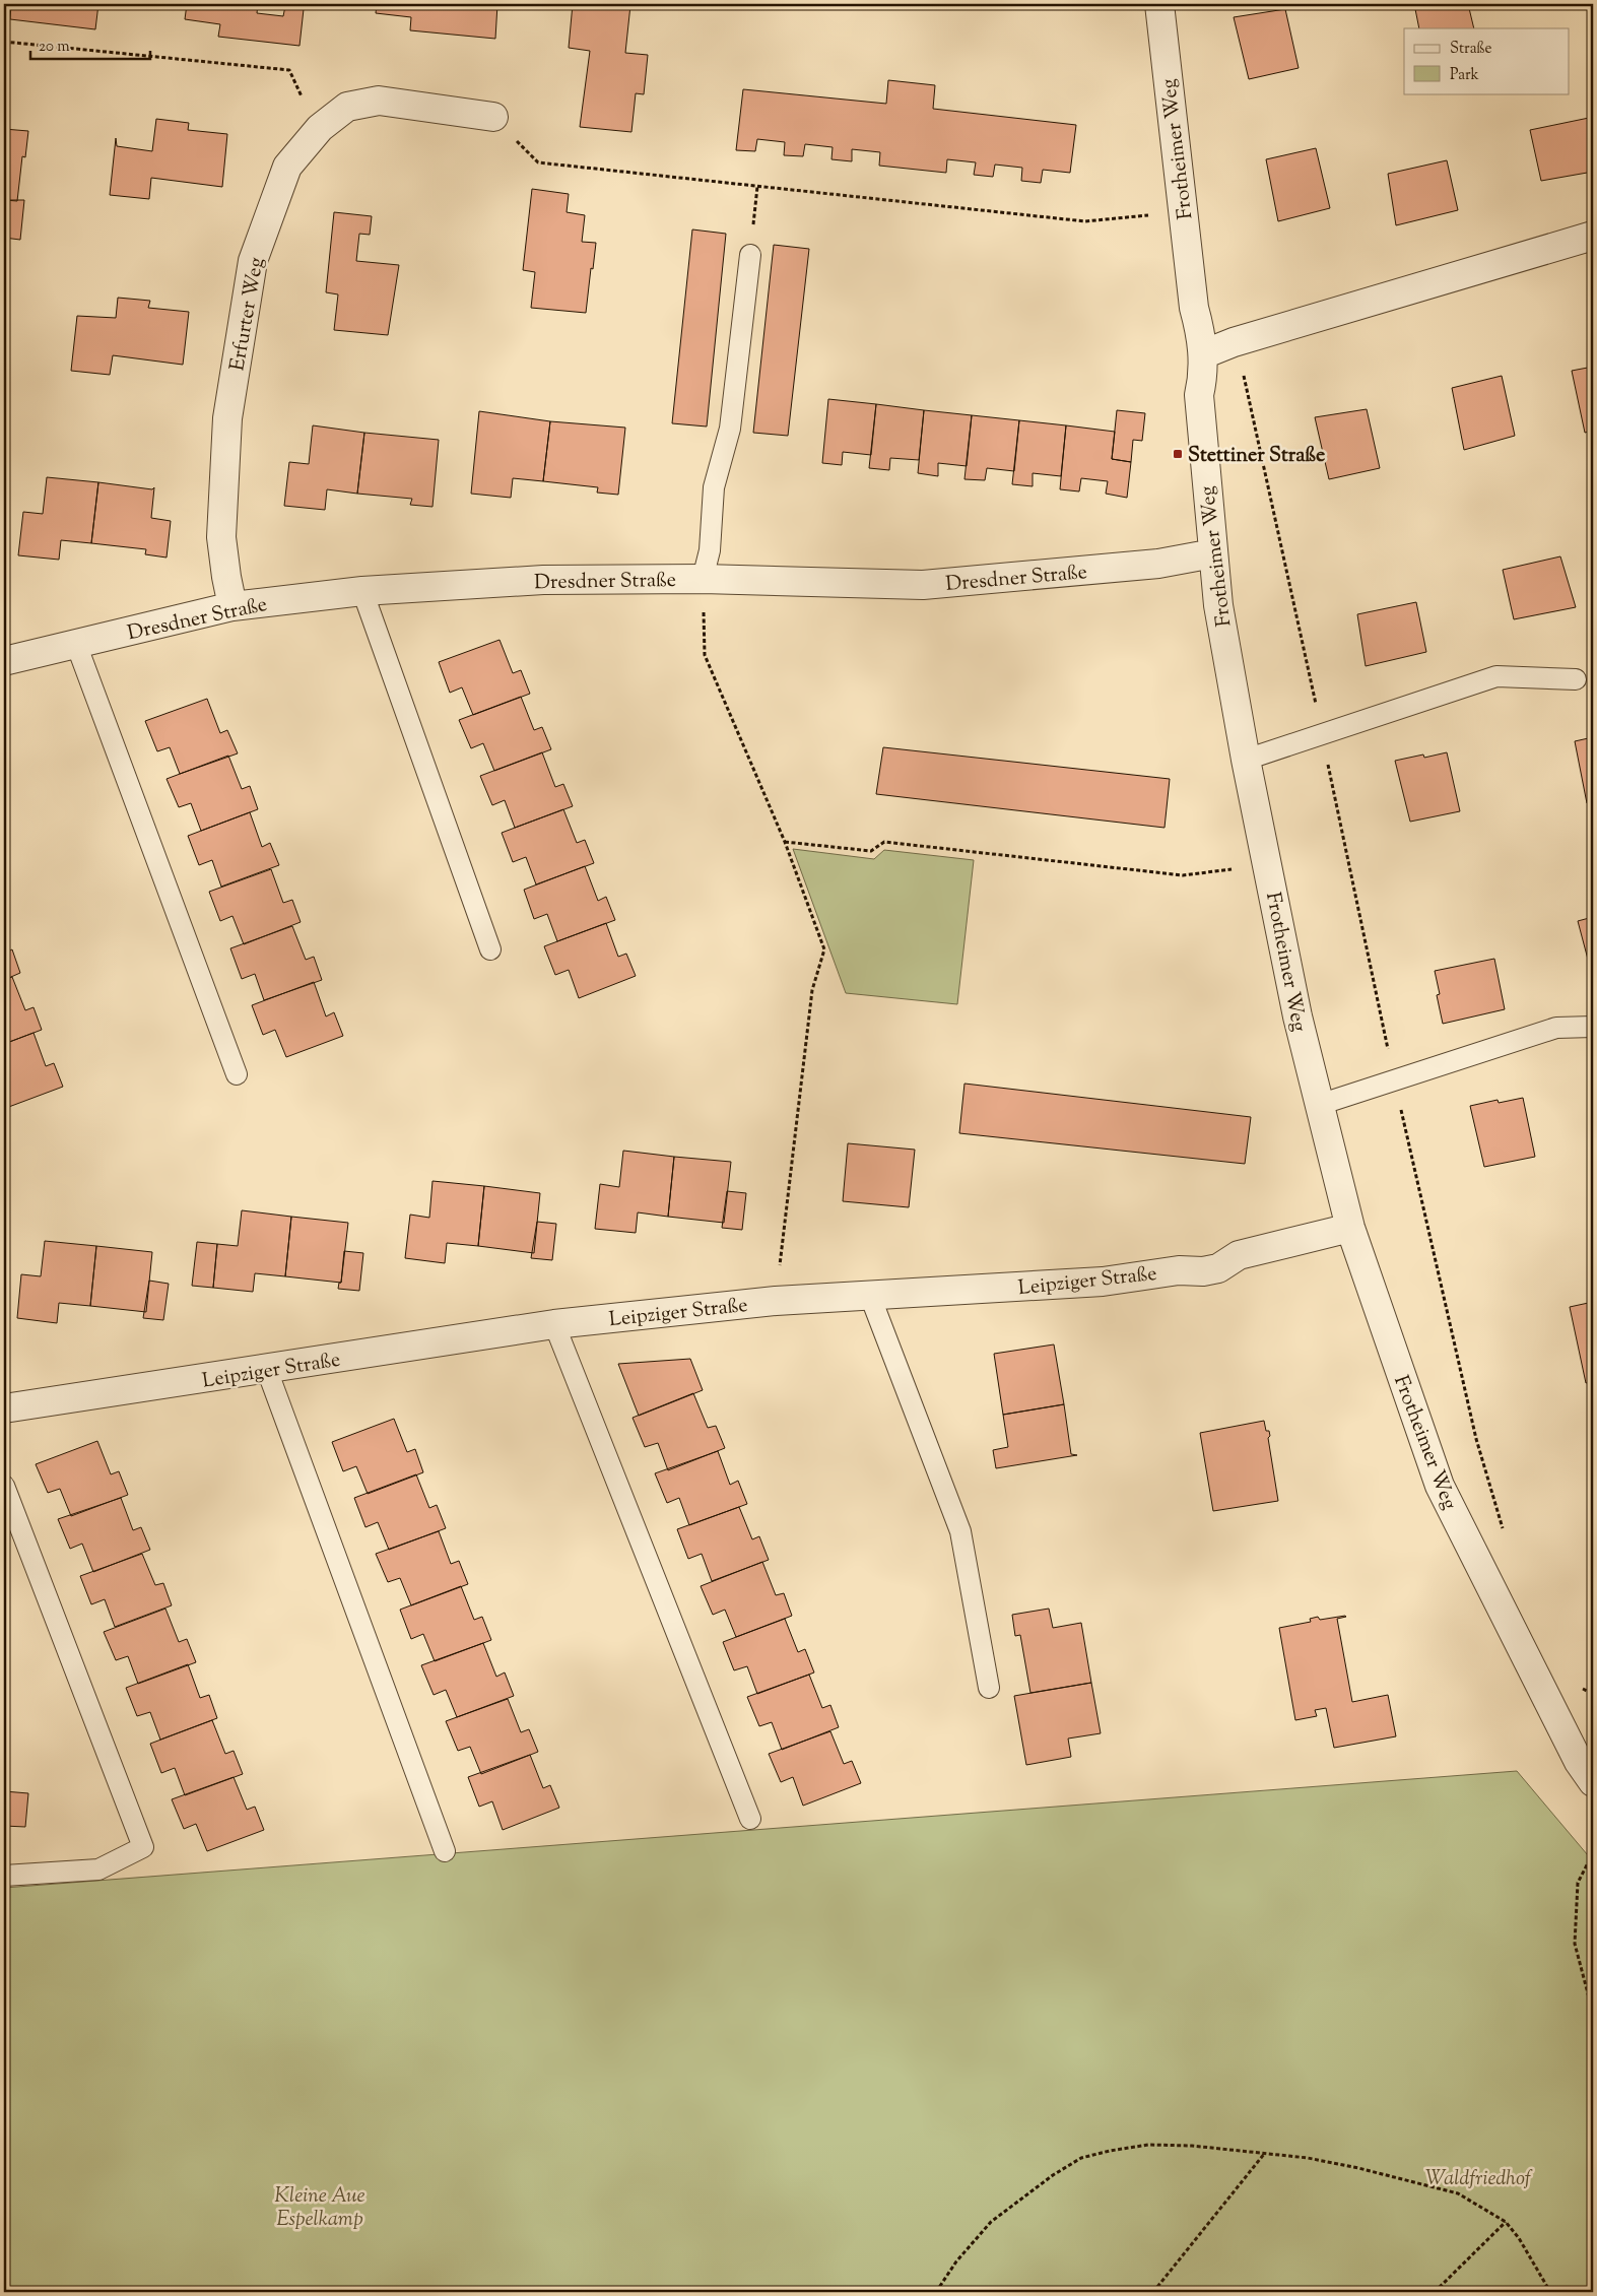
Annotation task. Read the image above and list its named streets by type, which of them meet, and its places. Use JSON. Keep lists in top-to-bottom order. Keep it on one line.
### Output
{"streets":{"street":["Frotheimer Weg","Erfurter Weg","Dresdner Straße","Leipziger Straße"]},"crossings":[["Frotheimer Weg","Dresdner Straße"],["Frotheimer Weg","Leipziger Straße"],["Erfurter Weg","Dresdner Straße"]],"parks":["Waldfriedhof","Kleine Aue Espelkamp"],"places":{"transit":["Stettiner Straße"]},"legend":["Straße","Park"],"scale_bar":"20 m"}
